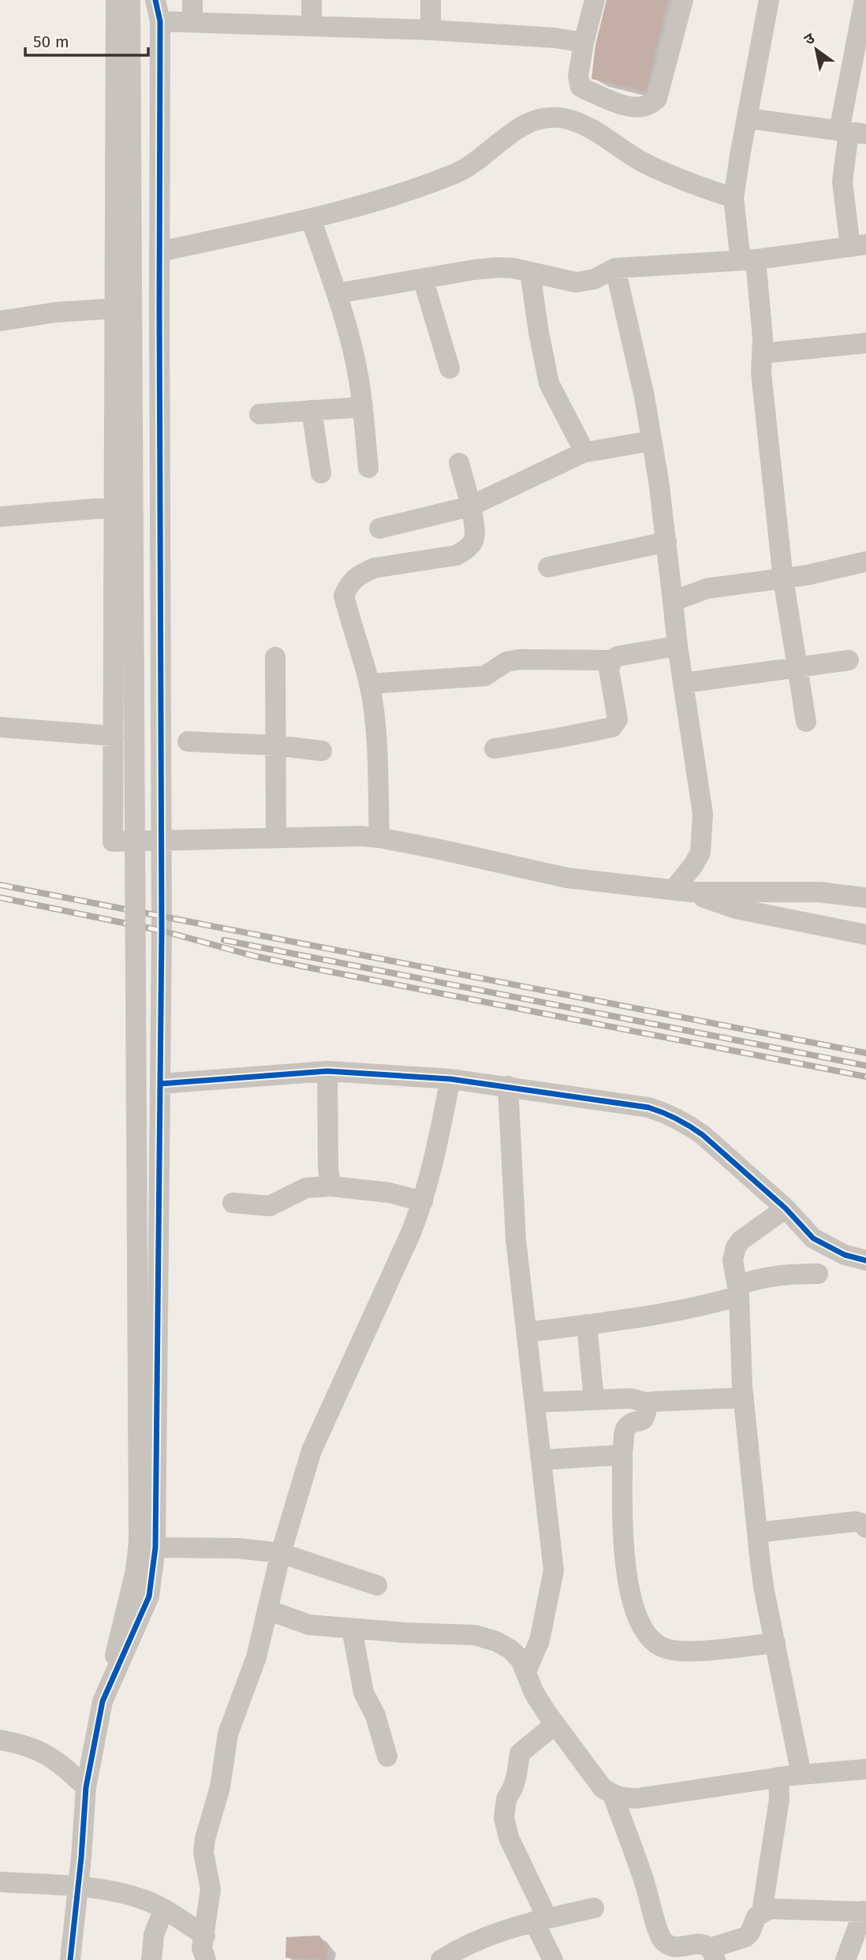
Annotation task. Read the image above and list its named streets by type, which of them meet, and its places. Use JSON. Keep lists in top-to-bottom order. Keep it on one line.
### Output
{"scale_bar":"50 m","north":"top left"}
